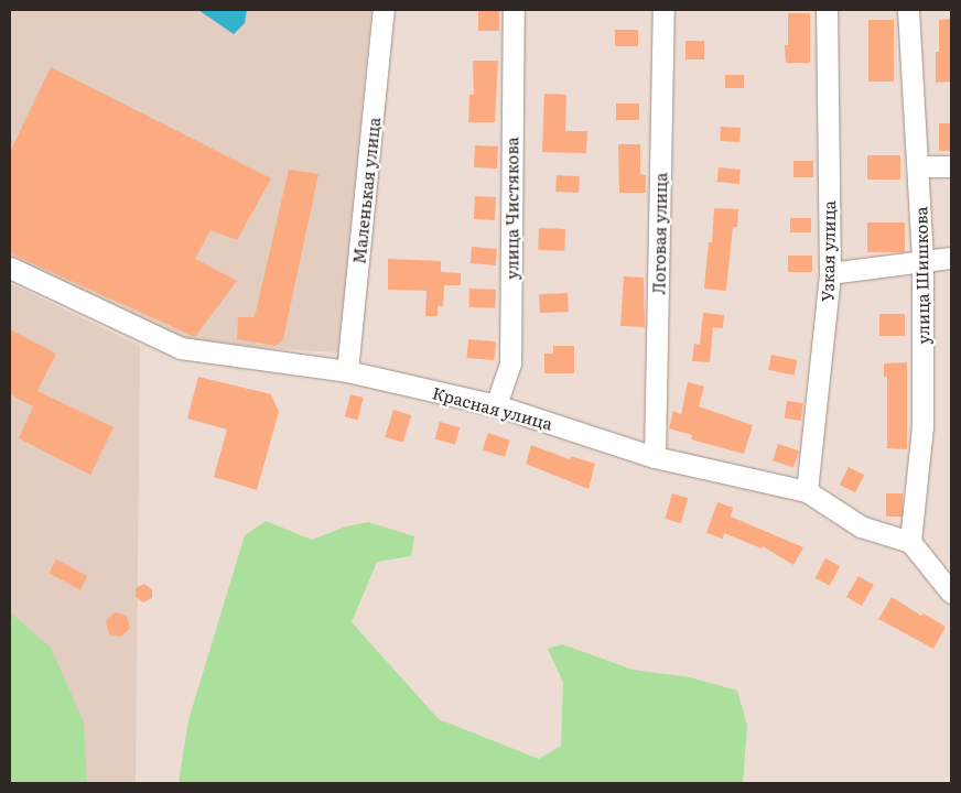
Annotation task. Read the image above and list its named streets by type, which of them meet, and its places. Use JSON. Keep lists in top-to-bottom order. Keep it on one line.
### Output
{"streets":{"street":["Маленькая улица","улица Чистякова","Логовая улица","Узкая улица","улица Шишкова","Красная улица"]},"crossings":[["Маленькая улица","Красная улица"],["улица Чистякова","Красная улица"],["Логовая улица","Красная улица"],["Узкая улица","Красная улица"],["улица Шишкова","Красная улица"]]}
